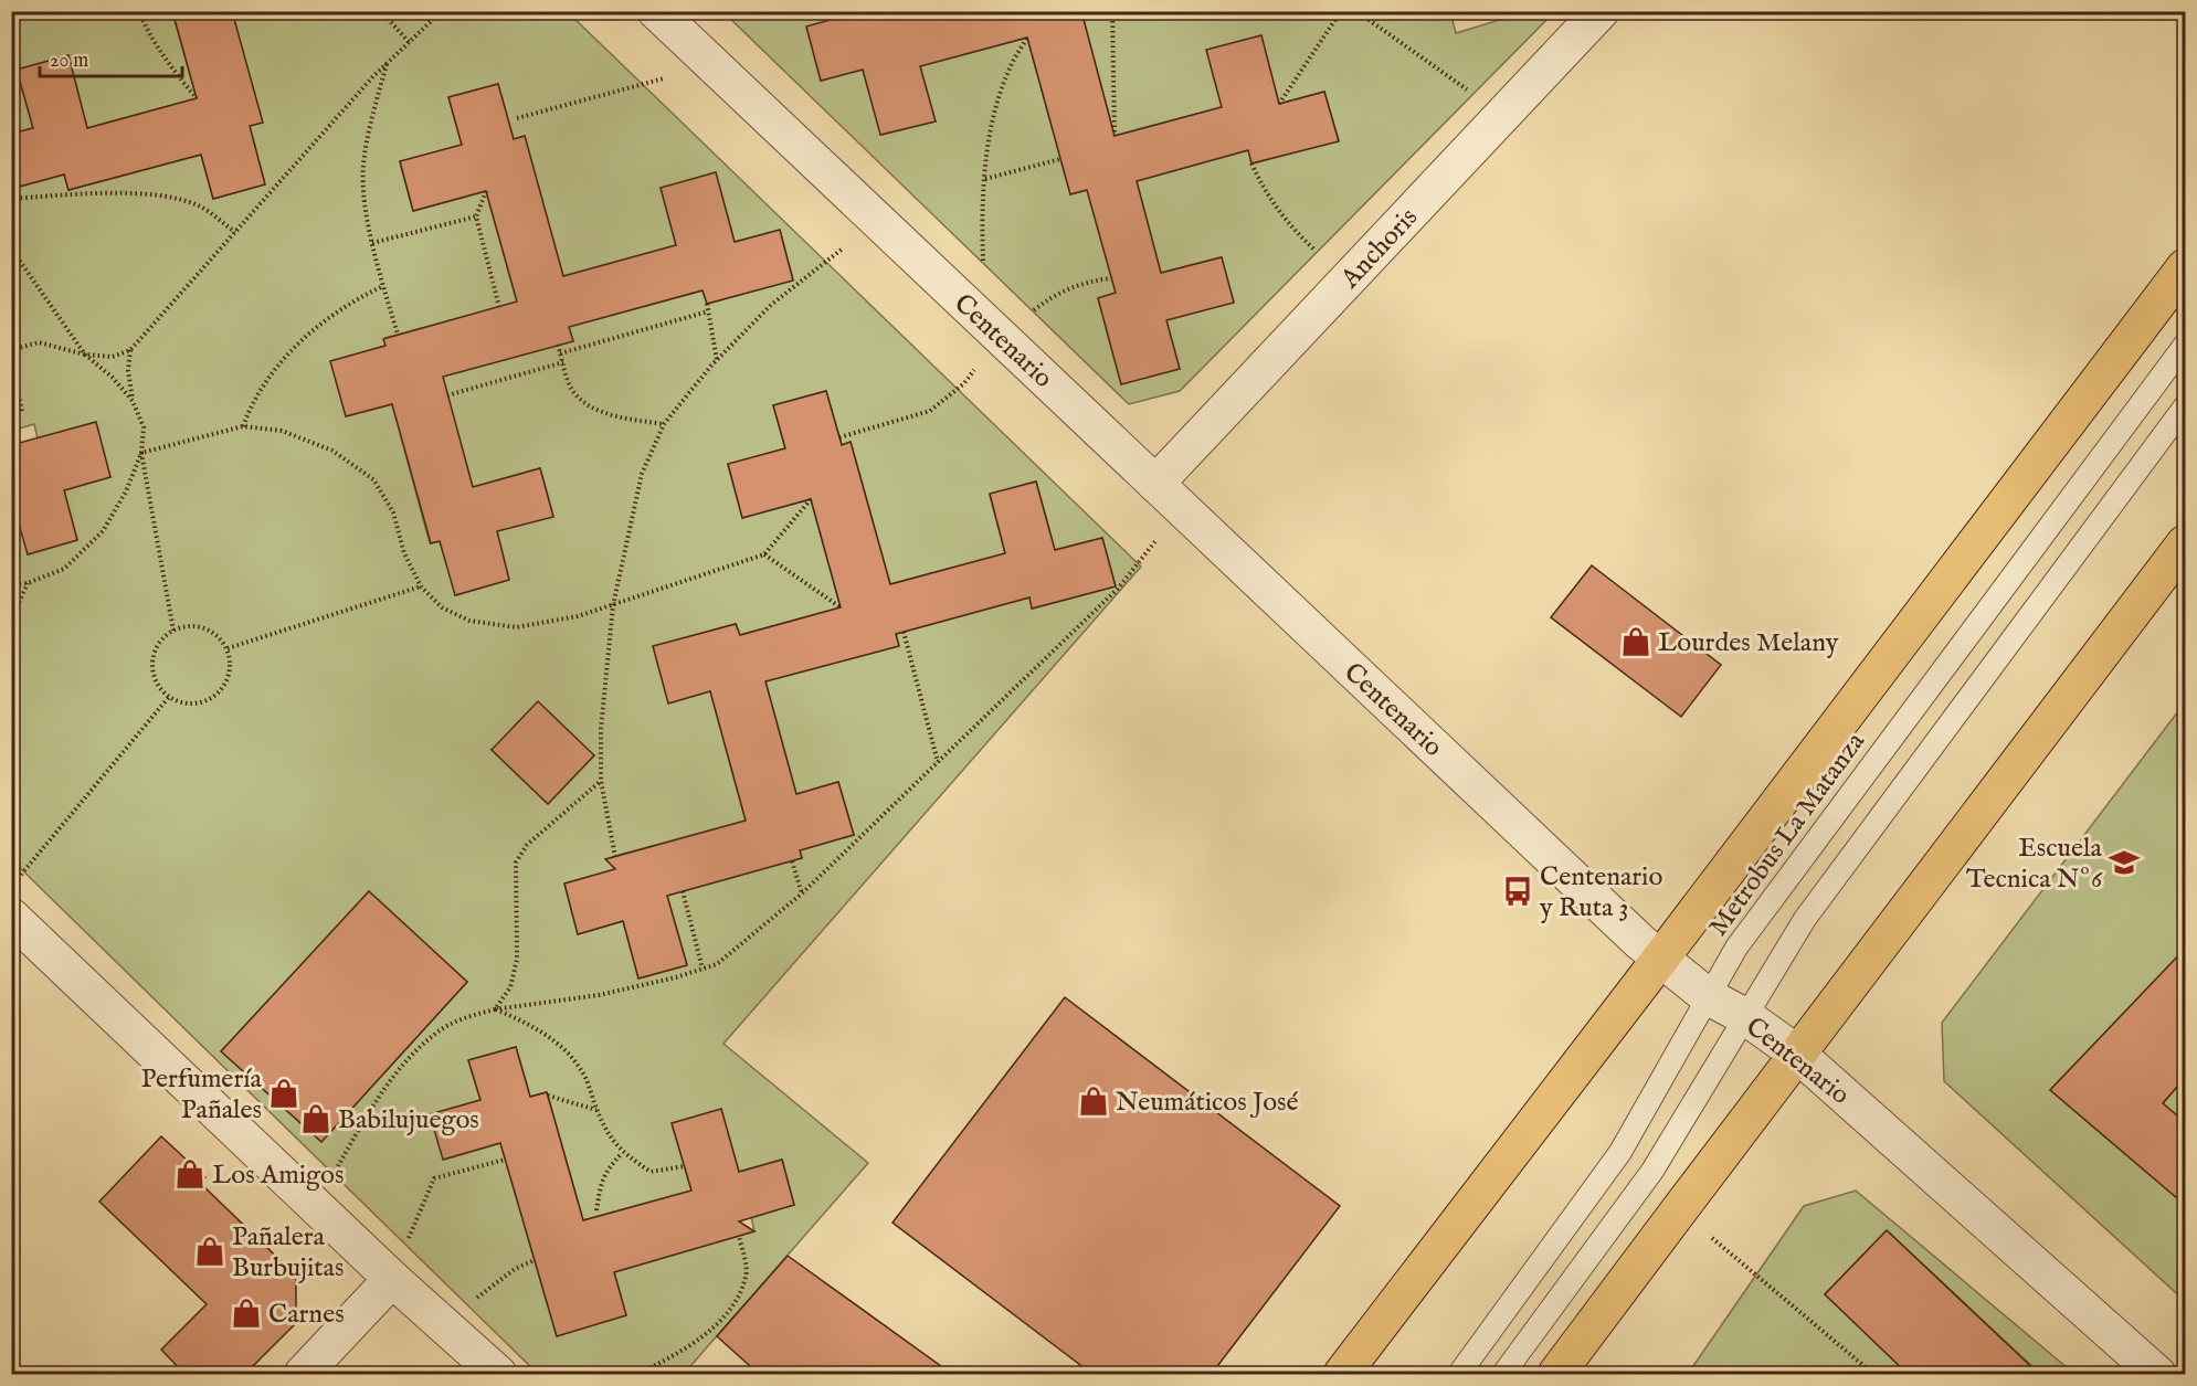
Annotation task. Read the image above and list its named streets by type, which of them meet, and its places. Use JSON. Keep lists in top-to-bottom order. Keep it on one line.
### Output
{"streets":{"street":["Anchoris","Centenario"],"lane":["Metrobus La Matanza"]},"crossings":[["Anchoris","Centenario"],["Centenario","Metrobus La Matanza"]],"places":{"shop":["Lourdes Melany","Perfumería Pañales","Neumáticos José","Babilujuegos","Los Amigos","Pañalera Burbujitas","Carnes"],"school or university":["Escuela Tecnica Nº6"],"bus stop":["Centenario y Ruta 3"]},"scale_bar":"20 m"}
